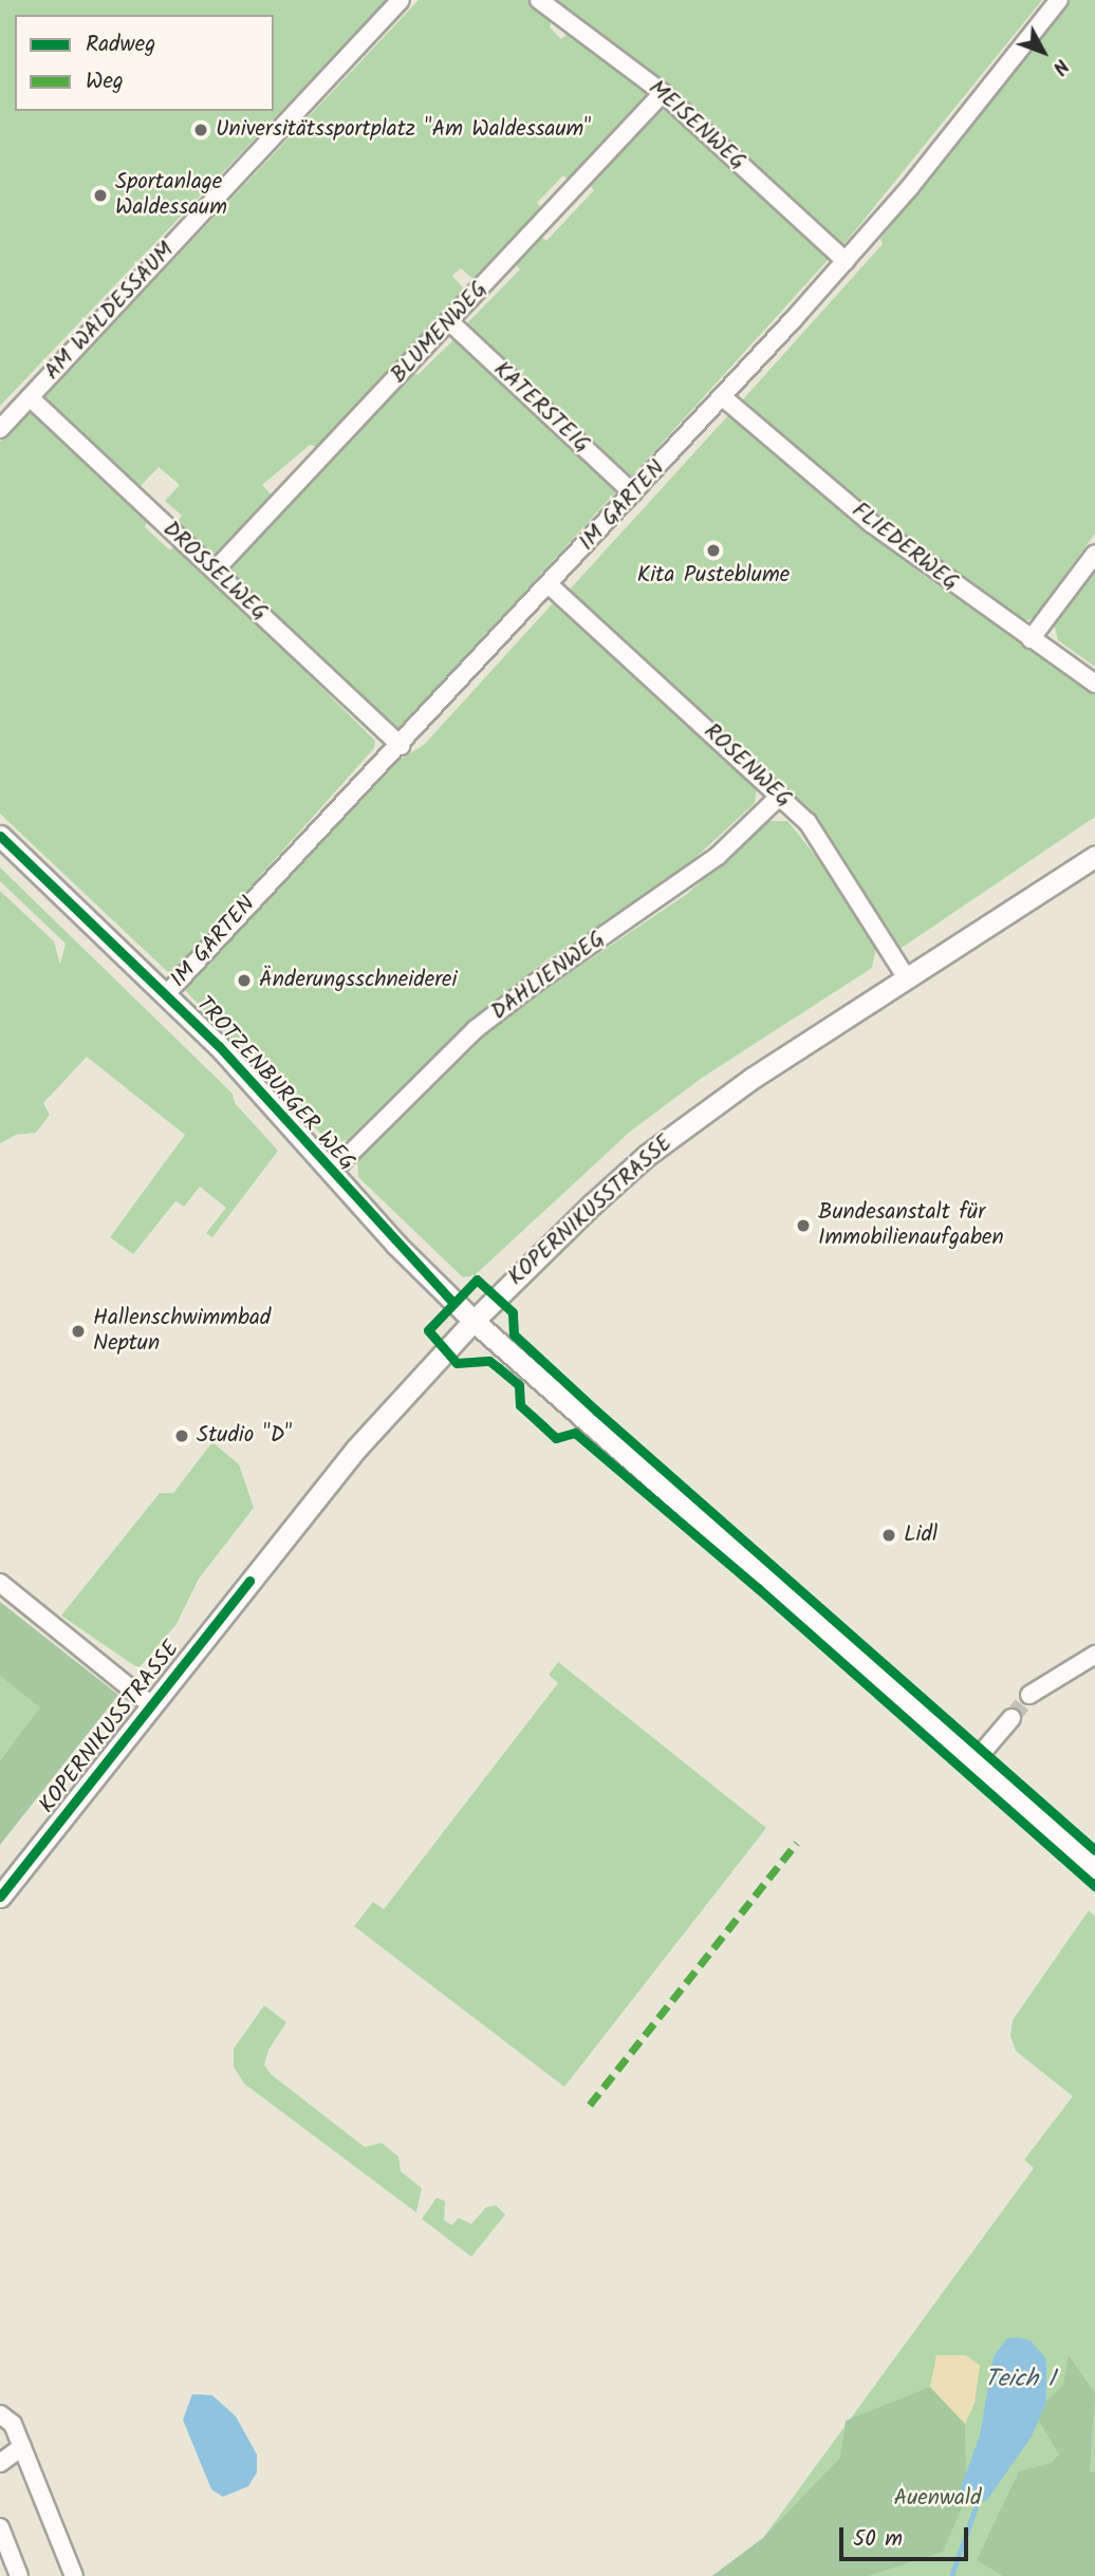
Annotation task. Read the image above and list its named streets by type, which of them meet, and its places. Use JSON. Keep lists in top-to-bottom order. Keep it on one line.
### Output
{"streets":{"street":["MEISENWEG","AM WALDESSAUM","BLUMENWEG","KATERSTEIG","IM GARTEN","FLIEDERWEG","DROSSELWEG","ROSENWEG","DAHLIENWEG","TROTZENBURGER WEG","KOPERNIKUSSTRASSE"]},"crossings":[["MEISENWEG","BLUMENWEG"],["MEISENWEG","IM GARTEN"],["AM WALDESSAUM","DROSSELWEG"],["BLUMENWEG","KATERSTEIG"],["BLUMENWEG","DROSSELWEG"],["KATERSTEIG","IM GARTEN"],["IM GARTEN","FLIEDERWEG"],["IM GARTEN","DROSSELWEG"],["IM GARTEN","ROSENWEG"],["IM GARTEN","TROTZENBURGER WEG"],["ROSENWEG","DAHLIENWEG"],["ROSENWEG","KOPERNIKUSSTRASSE"],["DAHLIENWEG","TROTZENBURGER WEG"],["TROTZENBURGER WEG","KOPERNIKUSSTRASSE"]],"water":["Teich 1"],"parks":["Auenwald"],"places":["Universitätssportplatz \"Am Waldessaum\"","Sportanlage Waldessaum","Kita Pusteblume","Änderungsschneiderei","Bundesanstalt für Immobilienaufgaben","Hallenschwimmbad Neptun","Studio \"D\"","Lidl"],"legend":["Radweg","Weg"],"scale_bar":"50 m","north":"bottom right"}
